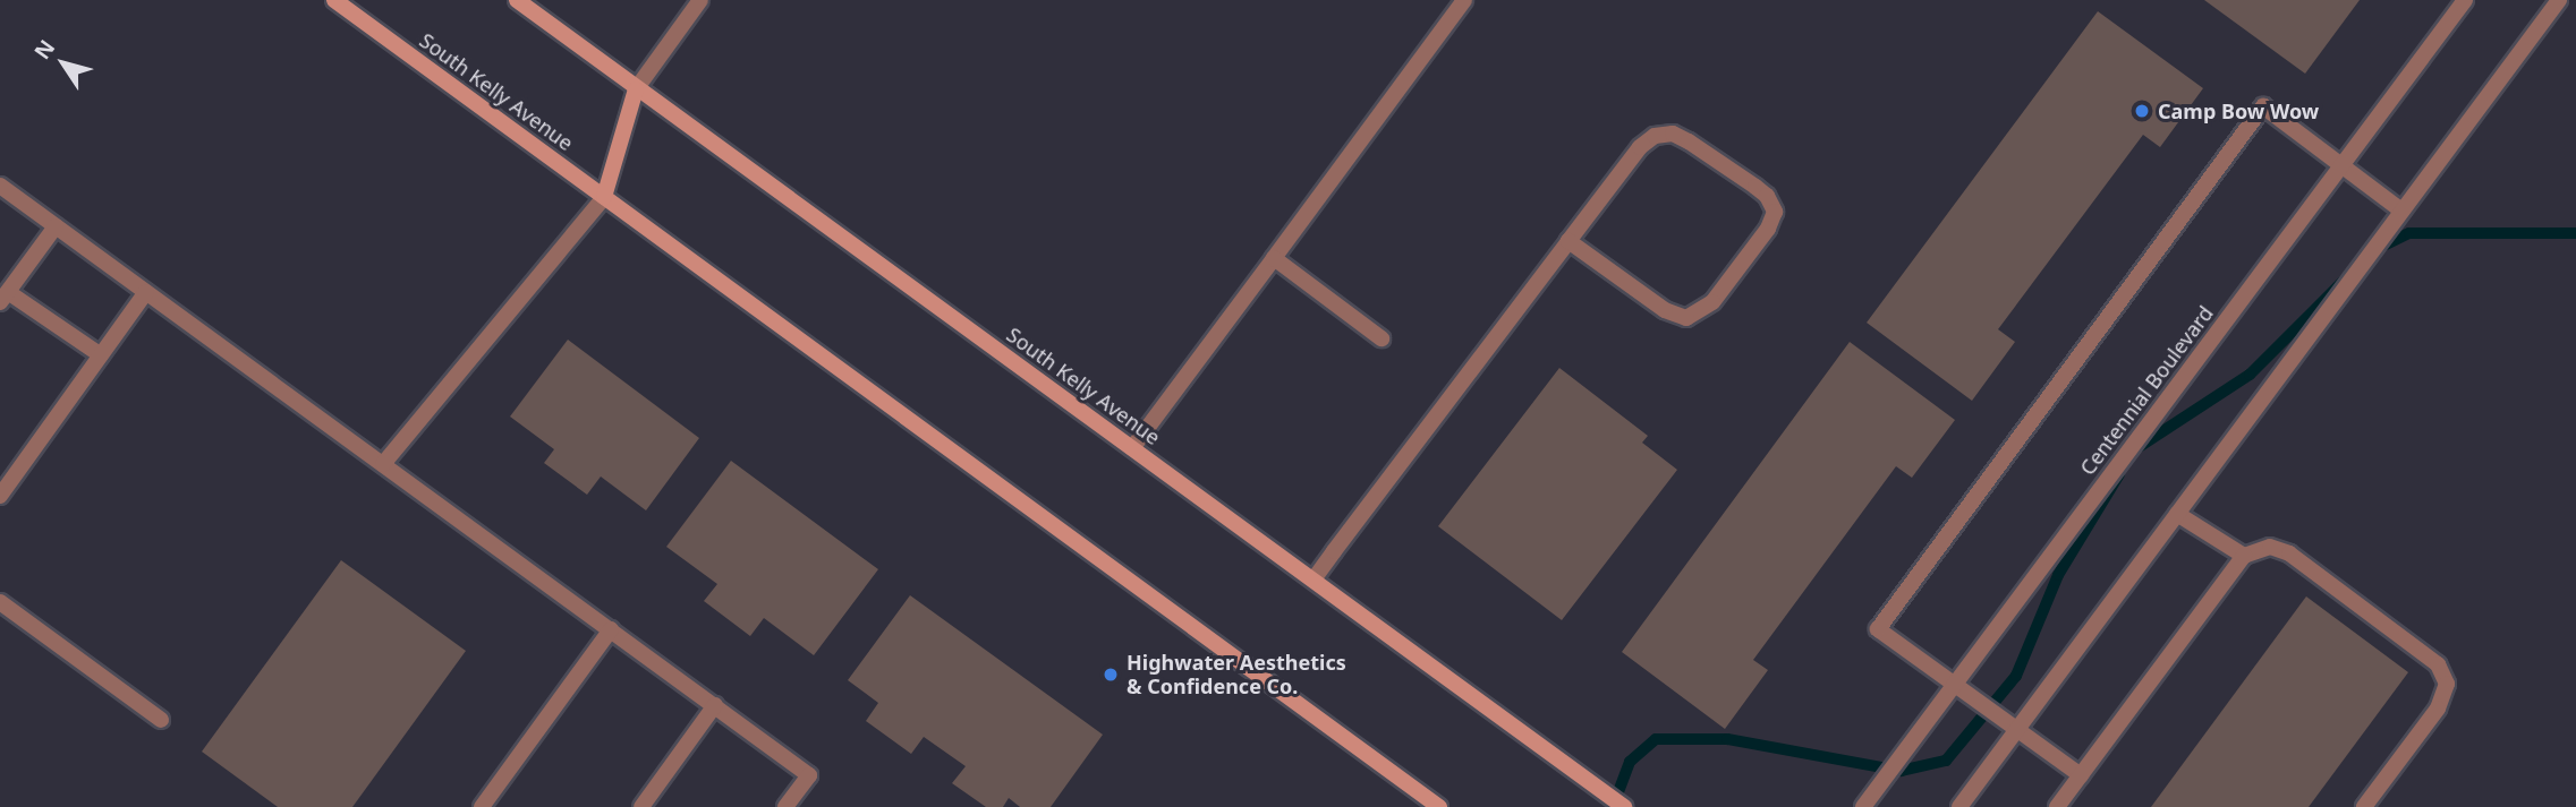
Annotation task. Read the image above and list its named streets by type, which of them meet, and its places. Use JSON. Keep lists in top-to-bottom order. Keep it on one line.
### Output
{"streets":{"main road":["South Kelly Avenue"],"street":["Centennial Boulevard"]},"places":["Camp Bow Wow","Highwater Aesthetics & Confidence Co."],"north":"top left"}
